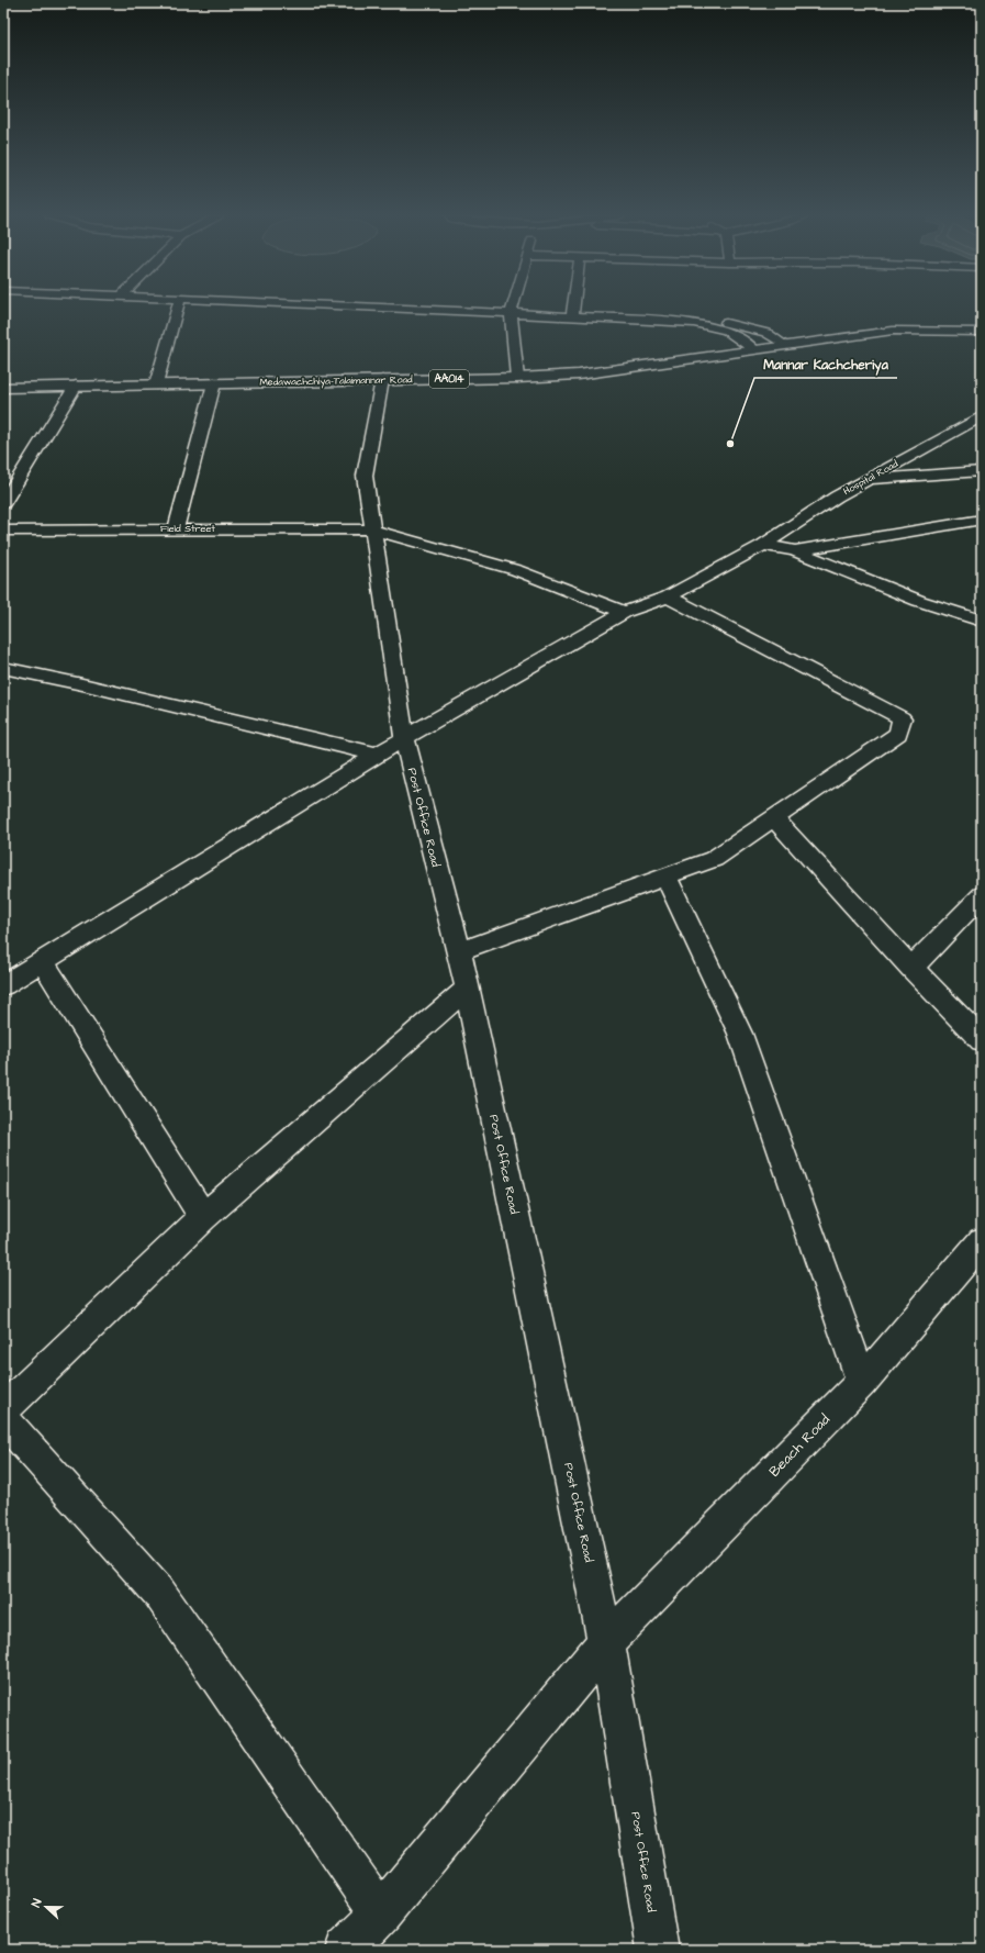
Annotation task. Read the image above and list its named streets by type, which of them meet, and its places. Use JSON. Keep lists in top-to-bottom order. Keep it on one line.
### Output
{"streets":{"main road":["AA014","Medawachchiya-Talaimannar Road","Hospital Road","Field Street","Post Office Road","Beach Road"]},"crossings":[["AA014","Medawachchiya-Talaimannar Road"],["Medawachchiya-Talaimannar Road","Post Office Road"],["Hospital Road","Field Street"],["Hospital Road","Post Office Road"],["Field Street","Post Office Road"],["Post Office Road","Beach Road"]],"places":["Mannar Kachcheriya"],"north":"left"}
